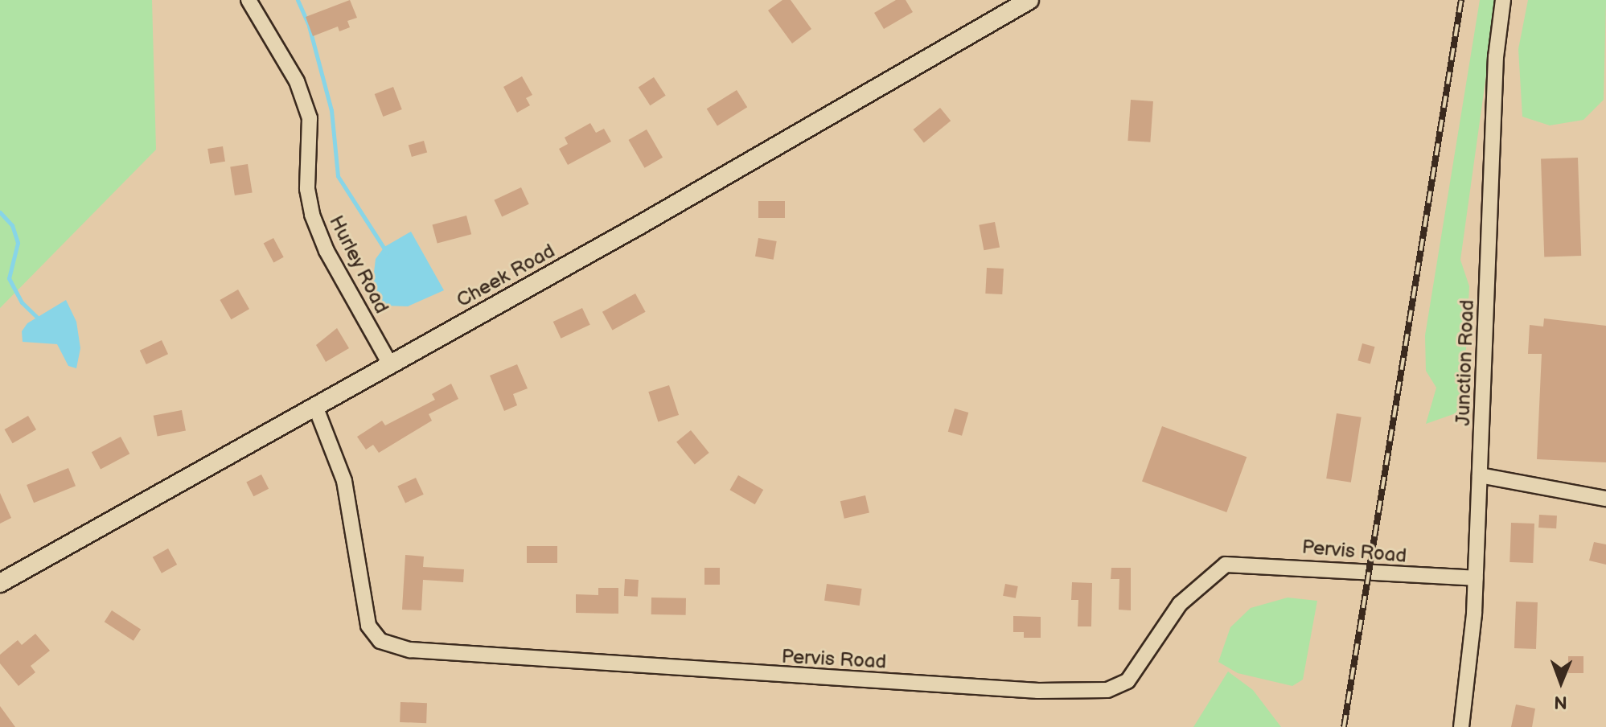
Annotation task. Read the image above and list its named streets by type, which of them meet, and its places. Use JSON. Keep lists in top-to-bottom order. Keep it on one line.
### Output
{"streets":{"street":["Hurley Road","Cheek Road","Junction Road","Pervis Road"]},"crossings":[["Hurley Road","Cheek Road"],["Cheek Road","Pervis Road"],["Junction Road","Pervis Road"]],"north":"bottom"}
